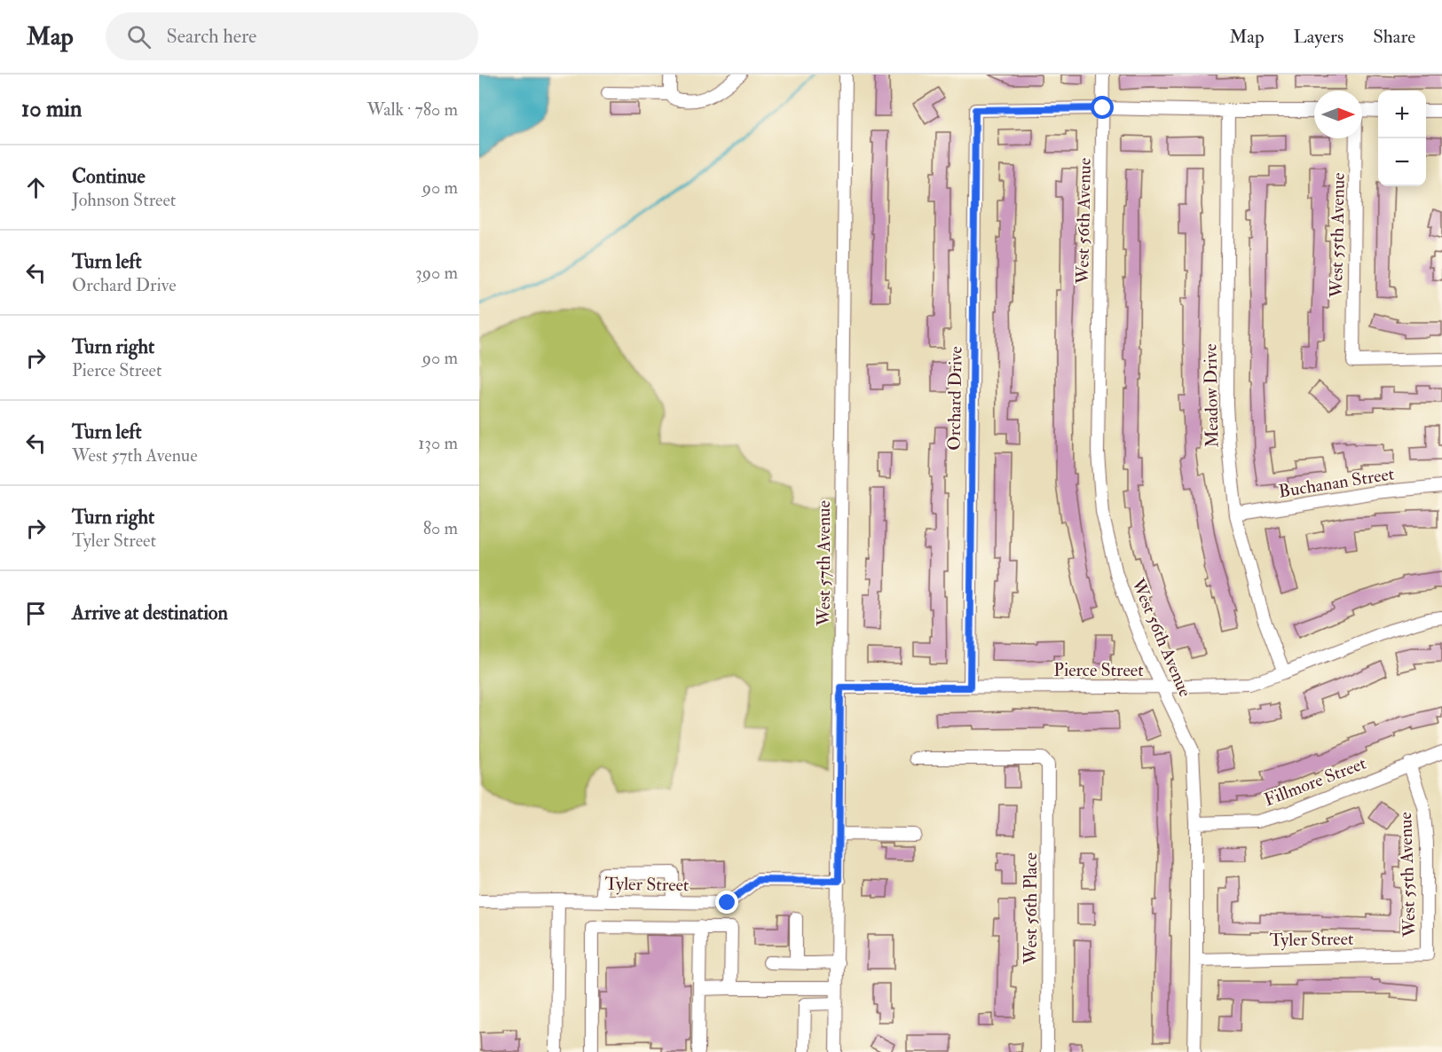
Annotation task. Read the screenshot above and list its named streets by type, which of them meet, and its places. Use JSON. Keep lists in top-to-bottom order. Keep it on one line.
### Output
{"streets":{"street":["West 56th Avenue","West 55th Avenue","Meadow Drive","Orchard Drive","Buchanan Street","West 57th Avenue","Pierce Street","Fillmore Street","Tyler Street","West 56th Place"]},"crossings":[["West 56th Avenue","Orchard Drive"],["West 56th Avenue","Pierce Street"],["West 56th Avenue","Fillmore Street"],["West 56th Avenue","Tyler Street"],["West 55th Avenue","Fillmore Street"],["West 55th Avenue","Tyler Street"],["Meadow Drive","Buchanan Street"],["Meadow Drive","Pierce Street"],["Orchard Drive","Pierce Street"],["West 57th Avenue","Pierce Street"],["West 57th Avenue","Tyler Street"]],"north":"right","page":{"header":"Map","search":"Search here","nav":["Map","Layers","Share"],"heading":["10 min","Walk · 780 m"],"map_buttons":["+","−"],"list":[["Continue","Johnson Street","90 m"],["Turn left","Orchard Drive","390 m"],["Turn right","Pierce Street","90 m"],["Turn left","West 57th Avenue","130 m"],["Turn right","Tyler Street","80 m"],"Arrive at destination"]}}
